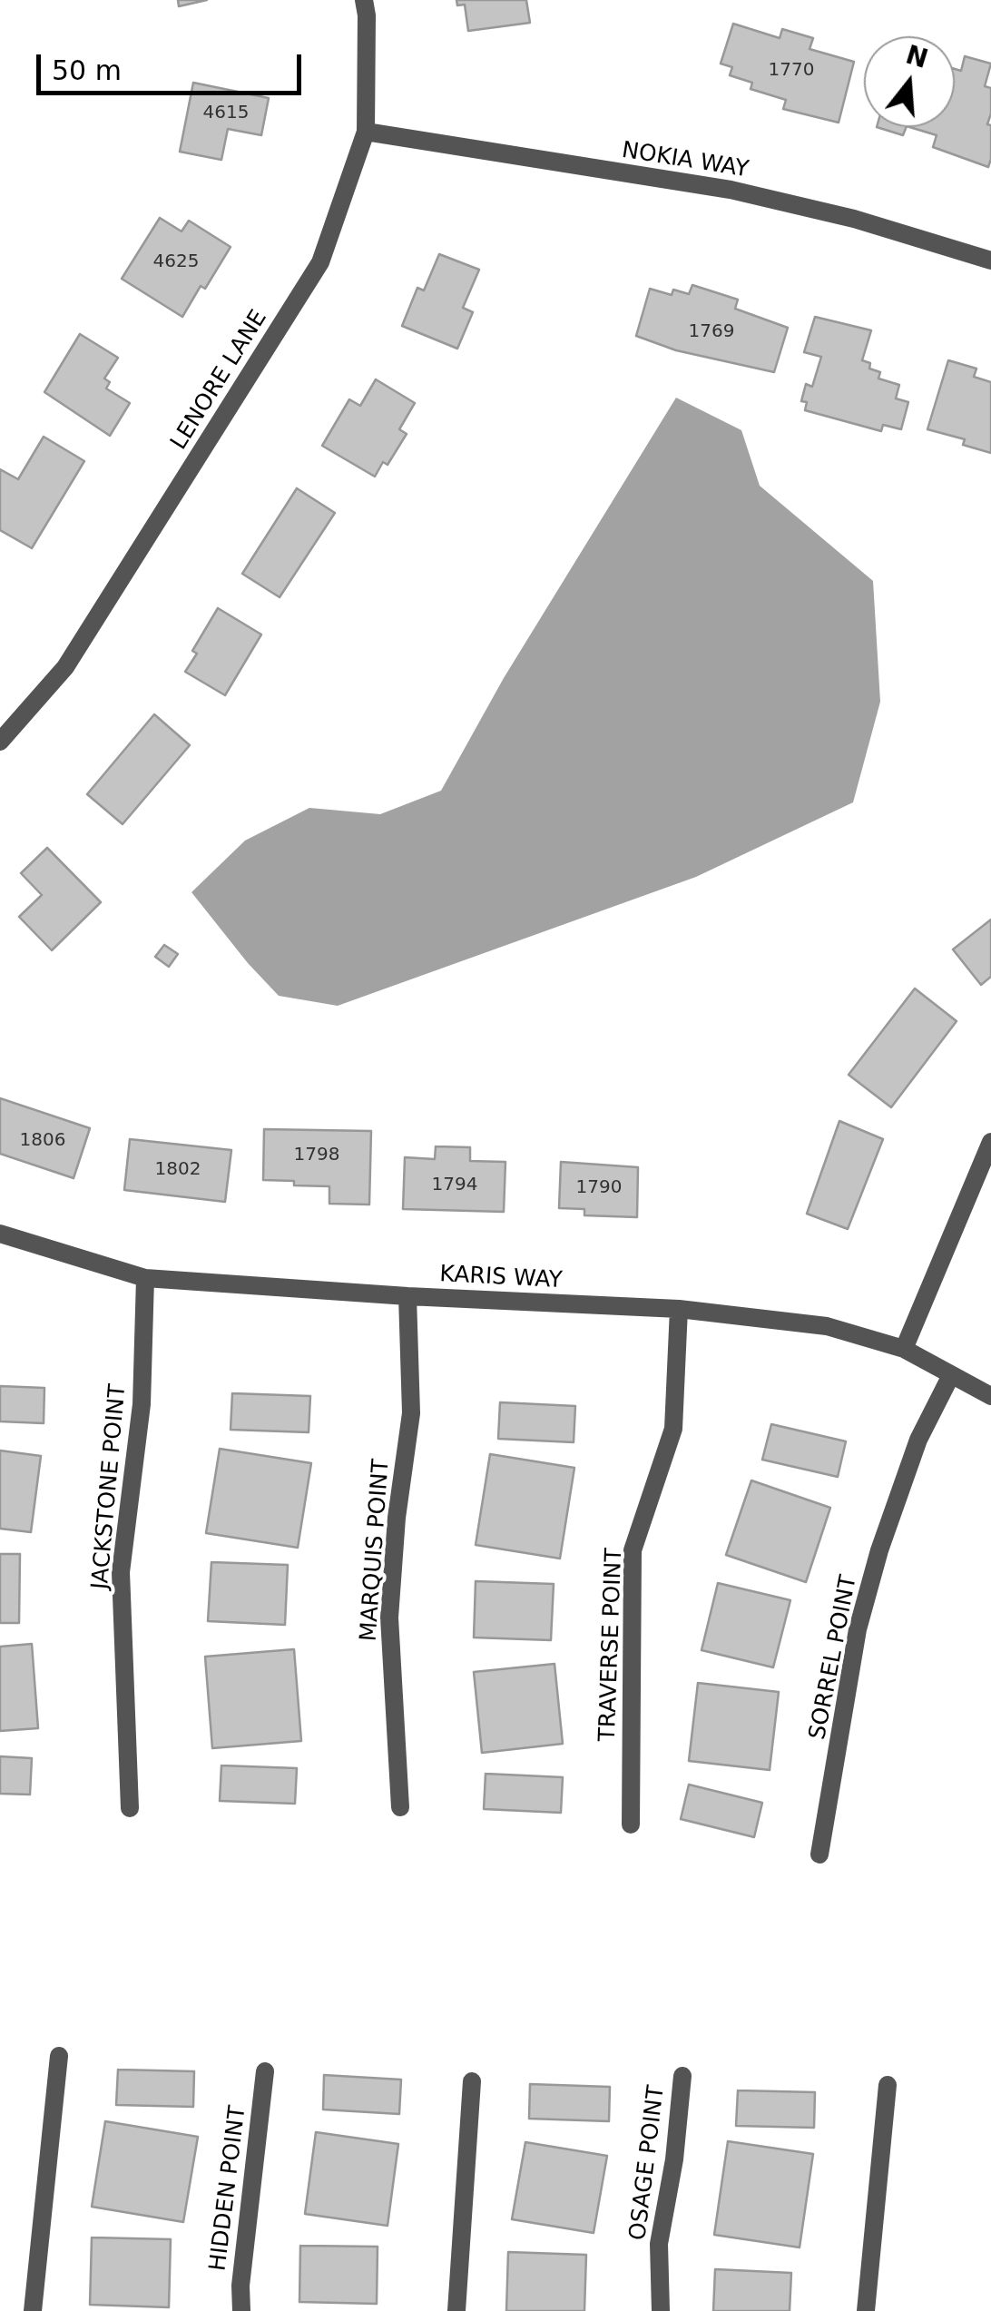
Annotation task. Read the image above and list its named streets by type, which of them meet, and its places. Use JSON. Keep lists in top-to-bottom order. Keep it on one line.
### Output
{"streets":{"street":["NOKIA WAY","LENORE LANE","KARIS WAY","JACKSTONE POINT","MARQUIS POINT","TRAVERSE POINT","SORREL POINT","OSAGE POINT","HIDDEN POINT"]},"crossings":[["NOKIA WAY","LENORE LANE"],["KARIS WAY","JACKSTONE POINT"],["KARIS WAY","MARQUIS POINT"],["KARIS WAY","TRAVERSE POINT"],["KARIS WAY","SORREL POINT"]],"house_numbers":["1770","4615","4625","1769","1806","1798","1802","1794","1790"],"scale_bar":"50 m","north":"top"}
